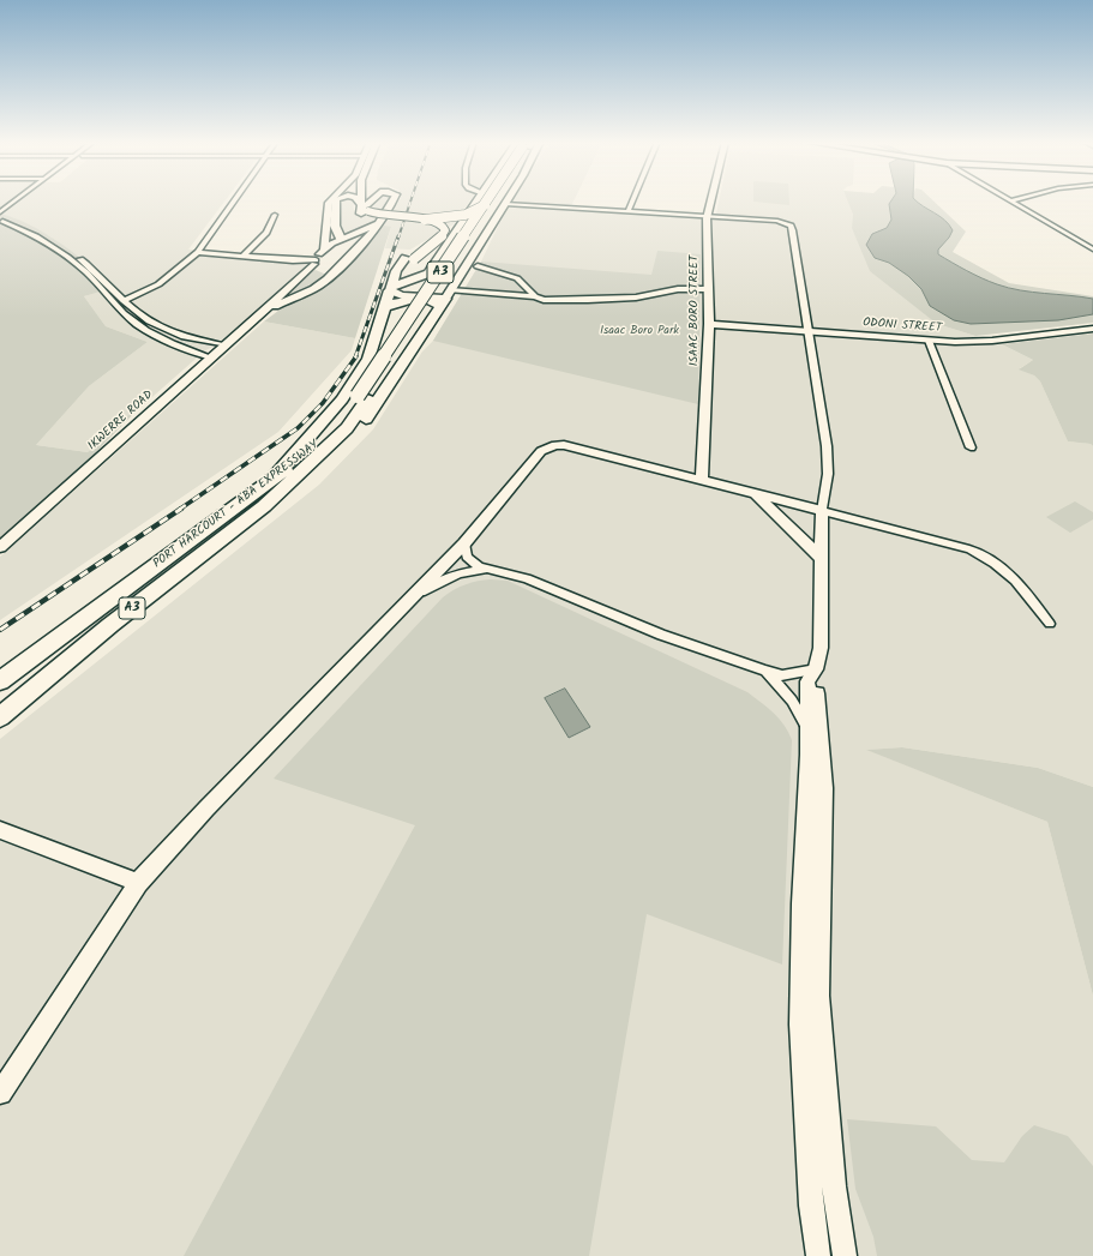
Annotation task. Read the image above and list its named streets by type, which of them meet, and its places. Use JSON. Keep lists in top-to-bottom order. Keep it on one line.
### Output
{"streets":{"highway":["A3","PORT HARCOURT - ABA EXPRESSWAY"],"street":["ISAAC BORO STREET","ODONI STREET","IKWERRE ROAD"]},"crossings":[["ISAAC BORO STREET","ODONI STREET"]],"parks":["Isaac Boro Park"]}
